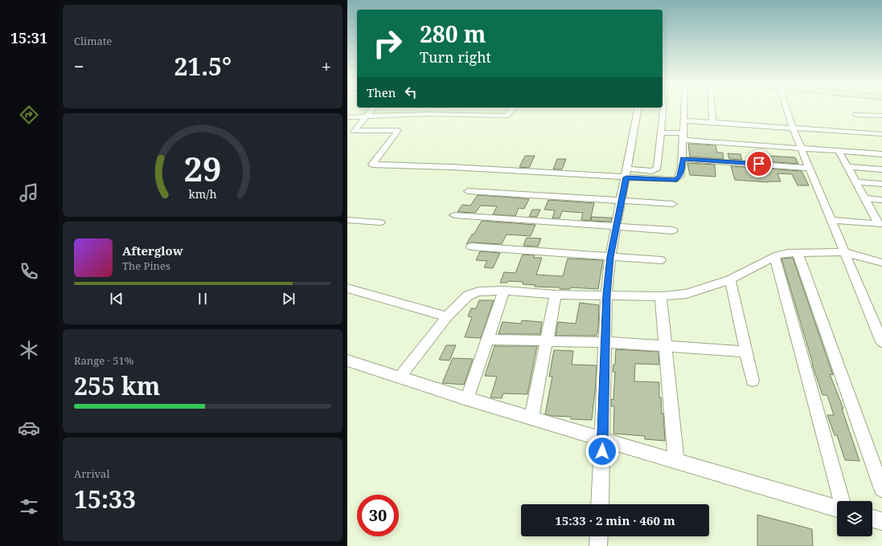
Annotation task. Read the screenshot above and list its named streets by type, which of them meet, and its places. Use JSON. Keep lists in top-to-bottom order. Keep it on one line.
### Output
{"page":{"tabs":"15:31","tile":["Climate",["Range · 51%","255 km"],["Arrival","15:33"]],"turn":["280 m","Turn right"],"heat":["−","21.5°","+"],"then":"Then","song":["Afterglow","The Pines"],"limit":"30","trip":"15:33 · 2 min · 460 m","gauge":["29","km/h"]}}
